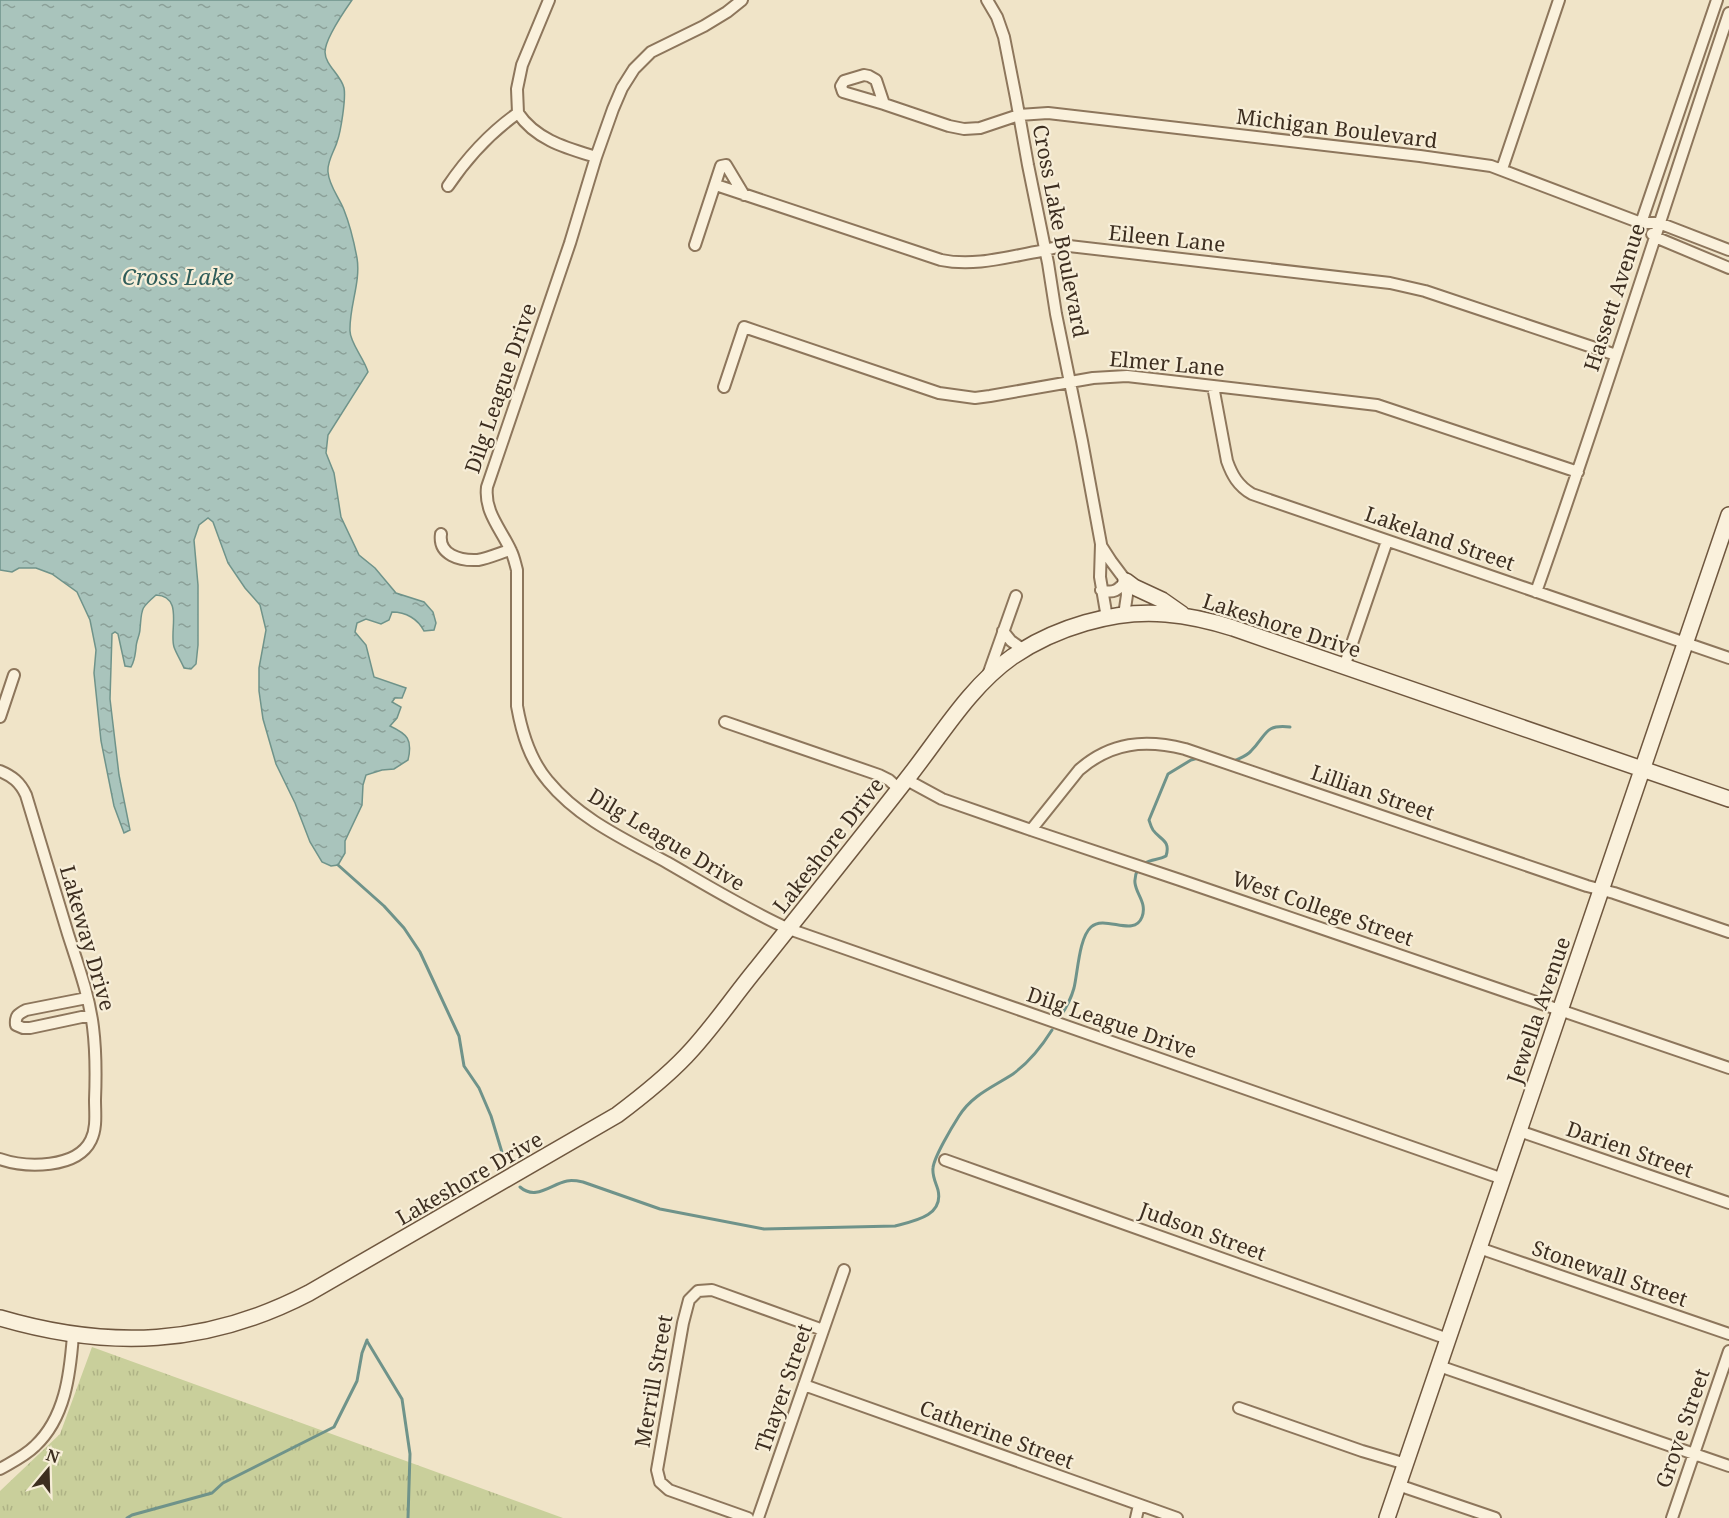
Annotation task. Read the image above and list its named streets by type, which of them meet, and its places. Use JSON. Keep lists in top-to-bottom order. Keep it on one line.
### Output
{"streets":{"main road":["Lakeshore Drive","Jewella Avenue"],"street":["Michigan Boulevard","Cross Lake Boulevard","Eileen Lane","Hassett Avenue","Elmer Lane","Dilg League Drive","Lakeland Street","Lillian Street","West College Street","Lakeway Drive","Darien Street","Judson Street","Stonewall Street","Merrill Street","Thayer Street","Grove Street","Catherine Street"]},"crossings":[["Michigan Boulevard","Cross Lake Boulevard"],["Michigan Boulevard","Hassett Avenue"],["Cross Lake Boulevard","Eileen Lane"],["Cross Lake Boulevard","Elmer Lane"],["Cross Lake Boulevard","Lakeshore Drive"],["Eileen Lane","Hassett Avenue"],["Hassett Avenue","Elmer Lane"],["Hassett Avenue","Lakeland Street"],["Elmer Lane","Lakeland Street"],["Dilg League Drive","Lakeshore Drive"],["Dilg League Drive","Jewella Avenue"],["Lakeland Street","Jewella Avenue"],["Lakeshore Drive","West College Street"],["Lakeshore Drive","Jewella Avenue"],["Lillian Street","West College Street"],["Lillian Street","Jewella Avenue"],["West College Street","Jewella Avenue"],["Jewella Avenue","Darien Street"],["Jewella Avenue","Judson Street"],["Jewella Avenue","Stonewall Street"],["Merrill Street","Thayer Street"],["Thayer Street","Catherine Street"]],"water":["Cross Lake"],"north":"top"}
